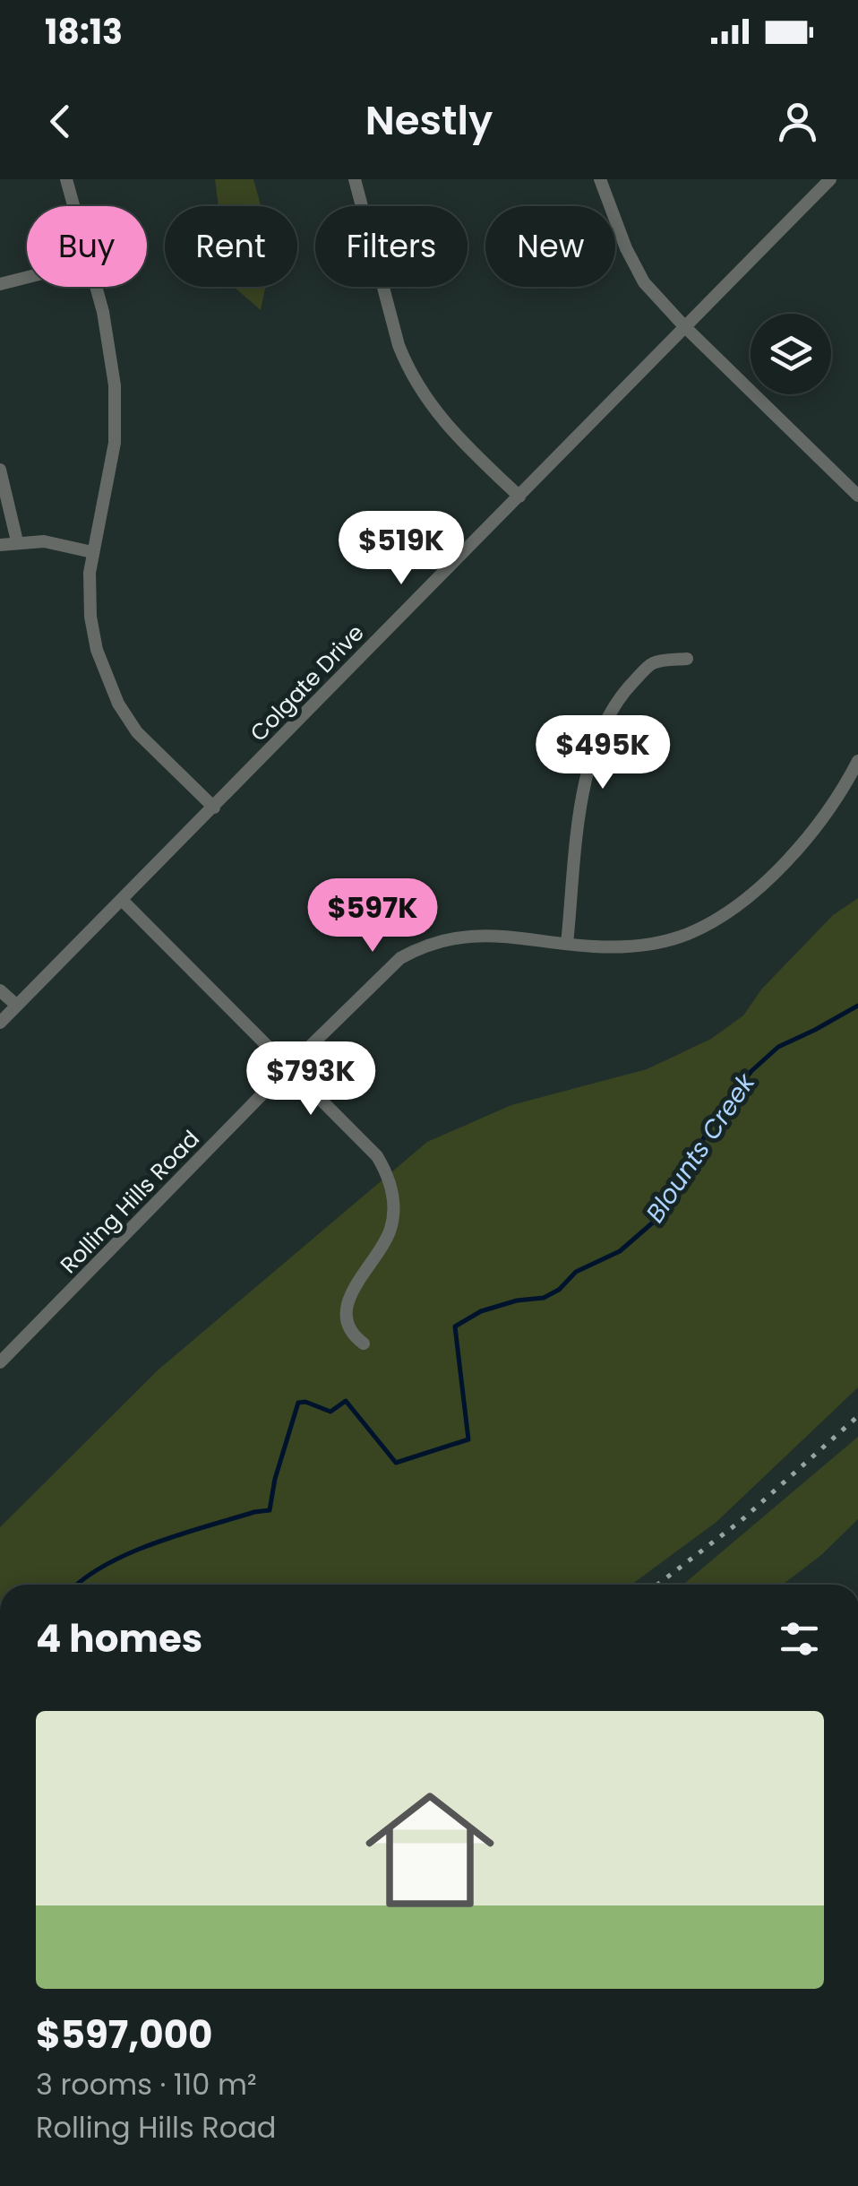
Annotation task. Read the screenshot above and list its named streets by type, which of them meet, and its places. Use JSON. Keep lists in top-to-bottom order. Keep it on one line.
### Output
{"streets":{"street":["Colgate Drive","Rolling Hills Road"]},"water":["Blounts Creek"],"page":{"status":"18:13","header":"Nestly","chip":["Buy","Rent","Filters","New"],"price":["$519K","$495K","$597K","$793K"],"heading":"4 homes","list":[{"name":"$597,000","note":"3 rooms · 110 m² · Rolling Hills Road"}]}}
